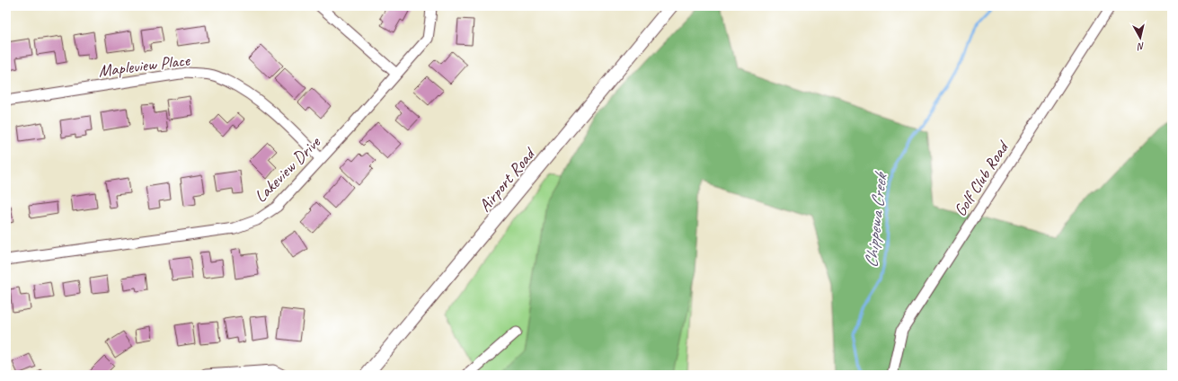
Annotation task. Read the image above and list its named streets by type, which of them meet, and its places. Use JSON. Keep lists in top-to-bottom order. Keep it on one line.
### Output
{"streets":{"main road":["Airport Road"],"street":["Mapleview Place","Lakeview Drive","Golf Club Road"]},"crossings":[["Mapleview Place","Lakeview Drive"]],"water":["Chippewa Creek"],"north":"bottom"}
